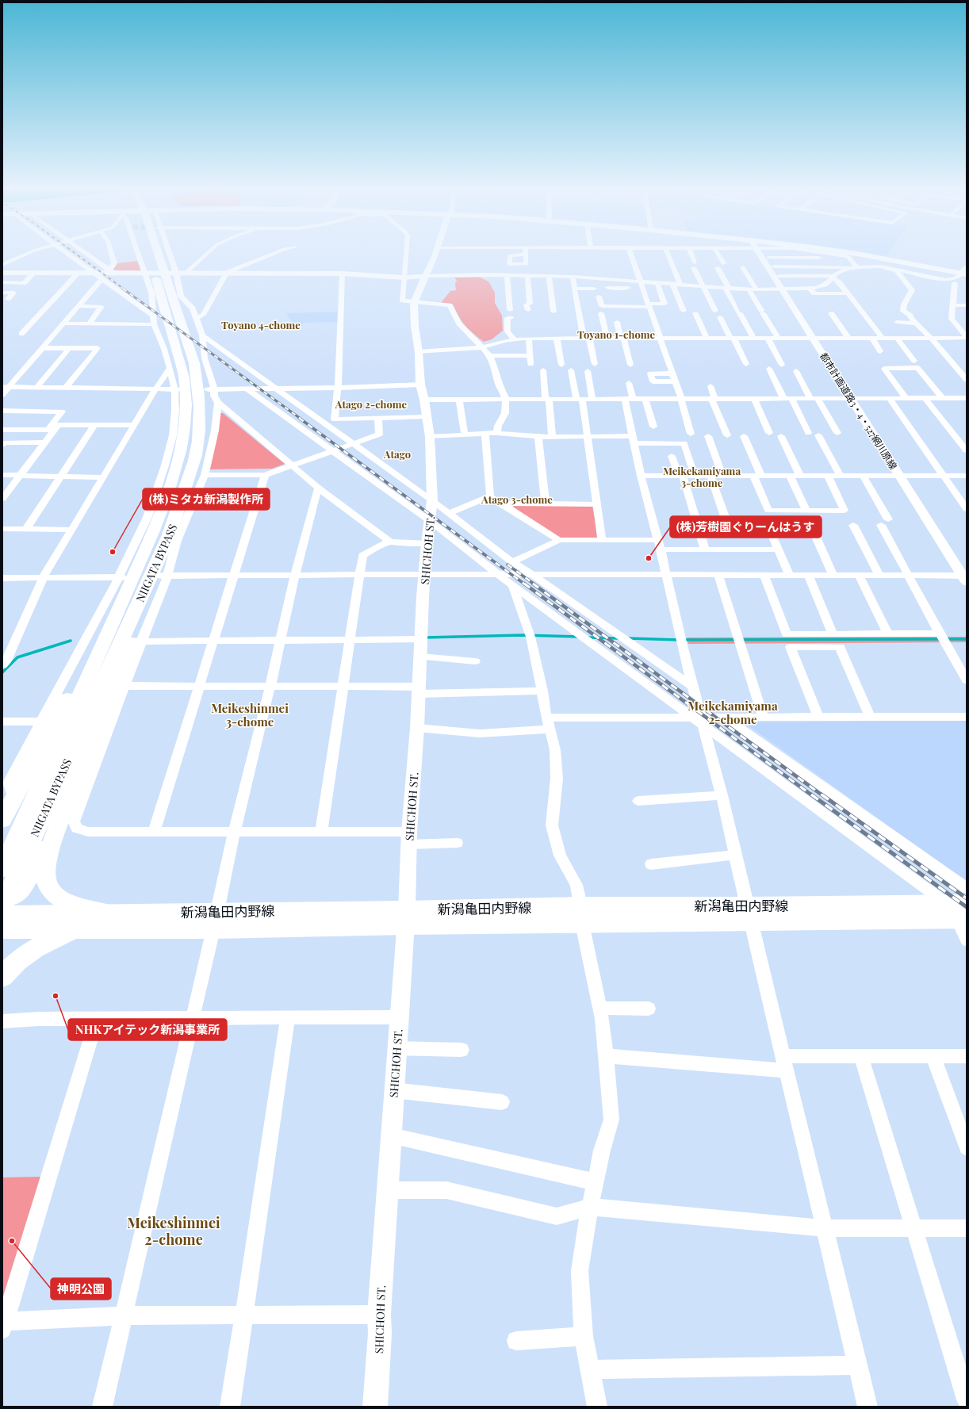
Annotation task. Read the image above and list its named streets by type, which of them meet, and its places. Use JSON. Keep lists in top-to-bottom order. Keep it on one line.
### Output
{"streets":{"main road":["NIIGATA BYPASS","新潟亀田内野線"],"street":["都市計画道路3・4・527網川原線","SHICHOH ST."]},"crossings":[["SHICHOH ST.","新潟亀田内野線"],["NIIGATA BYPASS","新潟亀田内野線"]],"districts":["Toyano 4-chome","Toyano 1-chome","Atago 2-chome","Atago","Meikekamiyama 3-chome","Atago 3-chome","Meikekamiyama 2-chome","Meikeshinmei 3-chome","Meikeshinmei 2-chome"],"places":["(株)ミタカ新潟製作所","(株)芳樹園ぐりーんはうす","NHKアイテック新潟事業所","神明公園"]}
